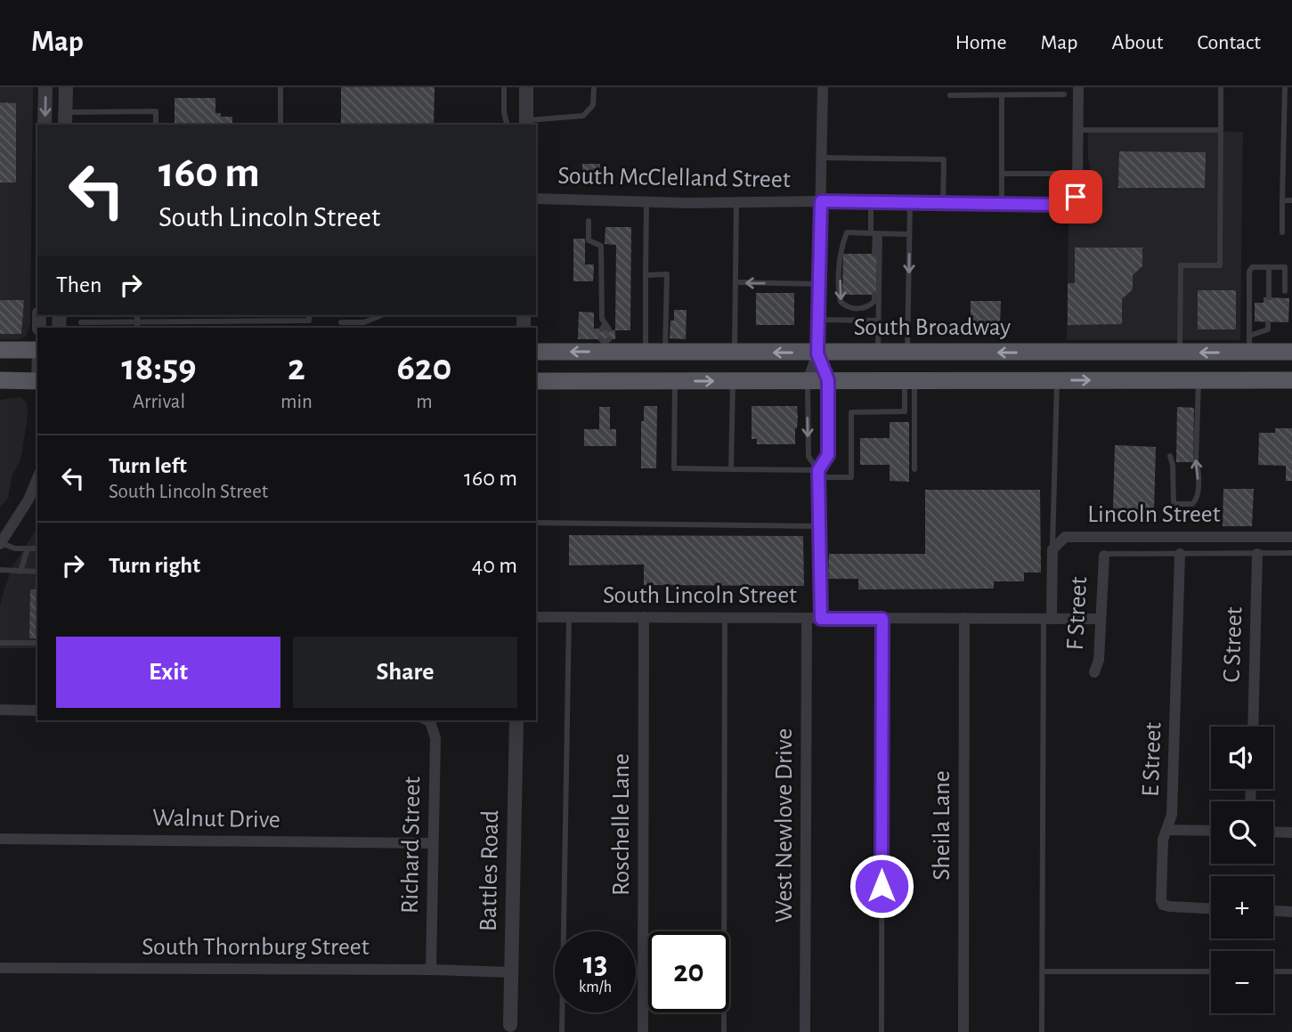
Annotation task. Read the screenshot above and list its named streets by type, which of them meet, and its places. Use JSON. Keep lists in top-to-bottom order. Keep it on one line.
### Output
{"streets":{"main road":["South Broadway"],"street":["South McClelland Street","Lincoln Street","South Lincoln Street","F Street","C Street","E Street","Walnut Drive","Roschelle Lane","West Newlove Drive","Sheila Lane","Richard Street","Battles Road","South Thornburg Street"]},"crossings":[["South Lincoln Street","F Street"],["South Lincoln Street","Roschelle Lane"],["South Lincoln Street","West Newlove Drive"],["South Lincoln Street","Sheila Lane"],["Walnut Drive","Richard Street"],["Richard Street","South Thornburg Street"],["Battles Road","South Thornburg Street"]],"page":{"header":"Map","nav":["Home","Map","About","Contact"],"turn":["160 m","South Lincoln Street"],"then":"Then","eta":["18:59","Arrival","2","min","620","m"],"list":[{"name":"Turn left","note":"South Lincoln Street","value":"160 m"},{"name":"Turn right","value":"40 m"}],"buttons":["Exit","Share"],"map_buttons":["+","−"],"speed":"13 km/h","limit":"20"}}
